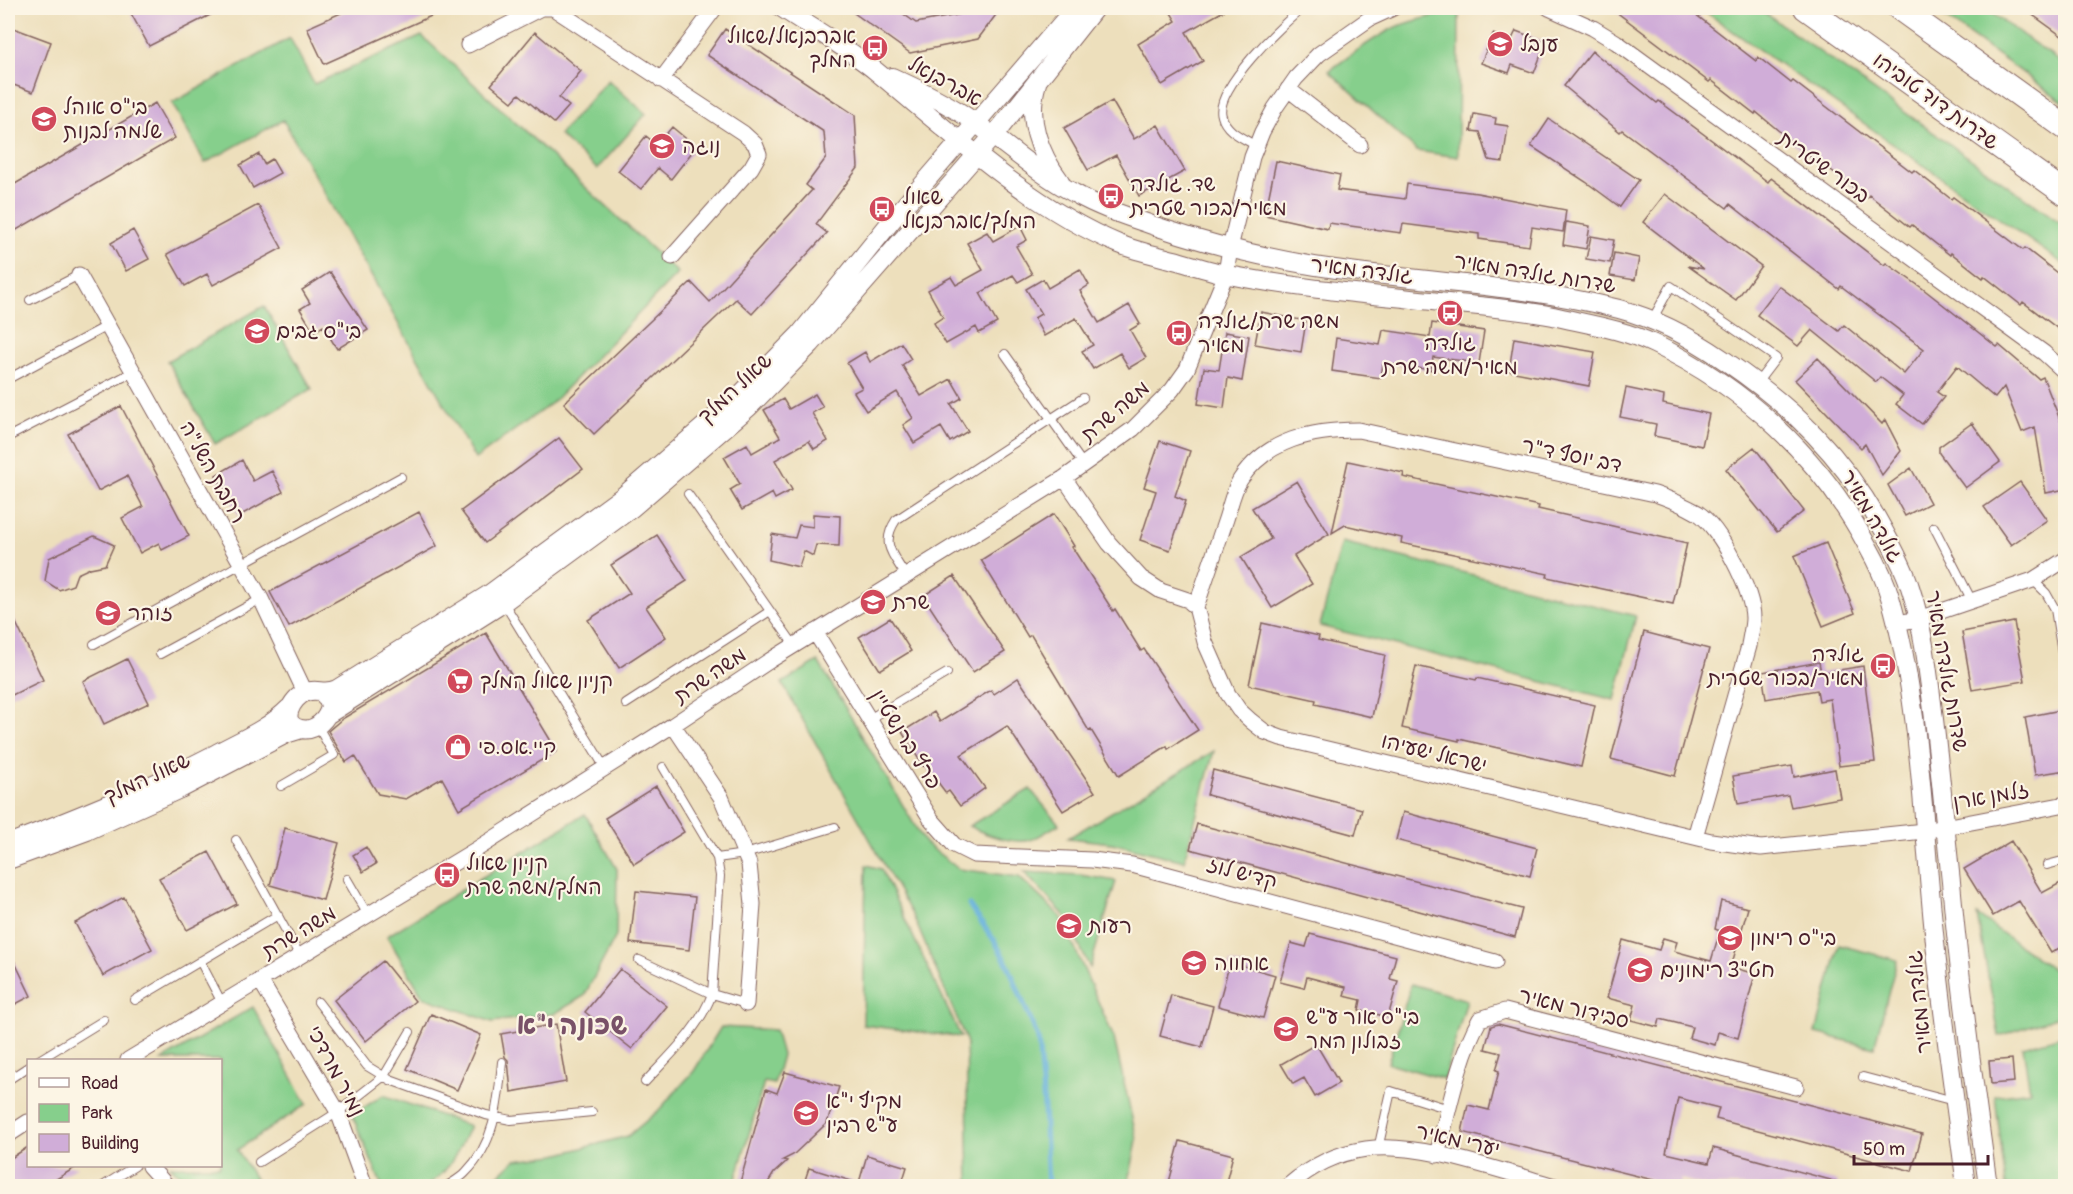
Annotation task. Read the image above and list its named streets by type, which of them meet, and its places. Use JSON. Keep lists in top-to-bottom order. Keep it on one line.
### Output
{"streets":{"highway":["שדרות דוד טוביהו"],"street":["אברבנאל","בכור שיטרית","גולדה מאיר","שדרות גולדה מאיר","שאול המלך","משה שרת","דב יוסף ד\"ר","רחבת השל\"ה","פרץ ברנשטיין","ישראל ישעיהו","זלמן ארן","קדיש לוז","סבידור מאיר","נמיר מרדכי","יערי מאיר"]},"crossings":[["אברבנאל","שדרות גולדה מאיר"],["אברבנאל","שאול המלך"],["גולדה מאיר","משה שרת"],["גולדה מאיר","ישראל ישעיהו"],["גולדה מאיר","זלמן ארן"],["שדרות גולדה מאיר","שאול המלך"],["שדרות גולדה מאיר","משה שרת"],["שדרות גולדה מאיר","זלמן ארן"],["שאול המלך","רחבת השל\"ה"],["משה שרת","פרץ ברנשטיין"],["משה שרת","נמיר מרדכי"],["דב יוסף ד\"ר","ישראל ישעיהו"],["פרץ ברנשטיין","קדיש לוז"],["ישראל ישעיהו","זלמן ארן"],["סבידור מאיר","יערי מאיר"]],"districts":["שכונה י\"א"],"places":{"school or university":["ענבל","בי\"ס אוהל שלמה לבנות","נוגה","בי\"ס גבים","שרת","זוהר","רעות","בי\"ס רימון","אחווה","חט\"צ רימונים","בי\"ס אור ע\"ש זבולון המר","מקיף י\"א ע\"ש רבין"],"bus stop":["אברבנאל/שאול המלך","שד. גולדה מאיר/בכור שטרית","שאול המלך/אברבנאל","גולדה מאיר/משה שרת","משה שרת/גולדה מאיר","גולדה מאיר/בכור שטרית","קניון שאול המלך/משה שרת"],"supermarket":["קניון שאול המלך"],"shop":["קיי.אס.פי"]},"legend":["Road","Park","Building"],"scale_bar":"50 m"}
